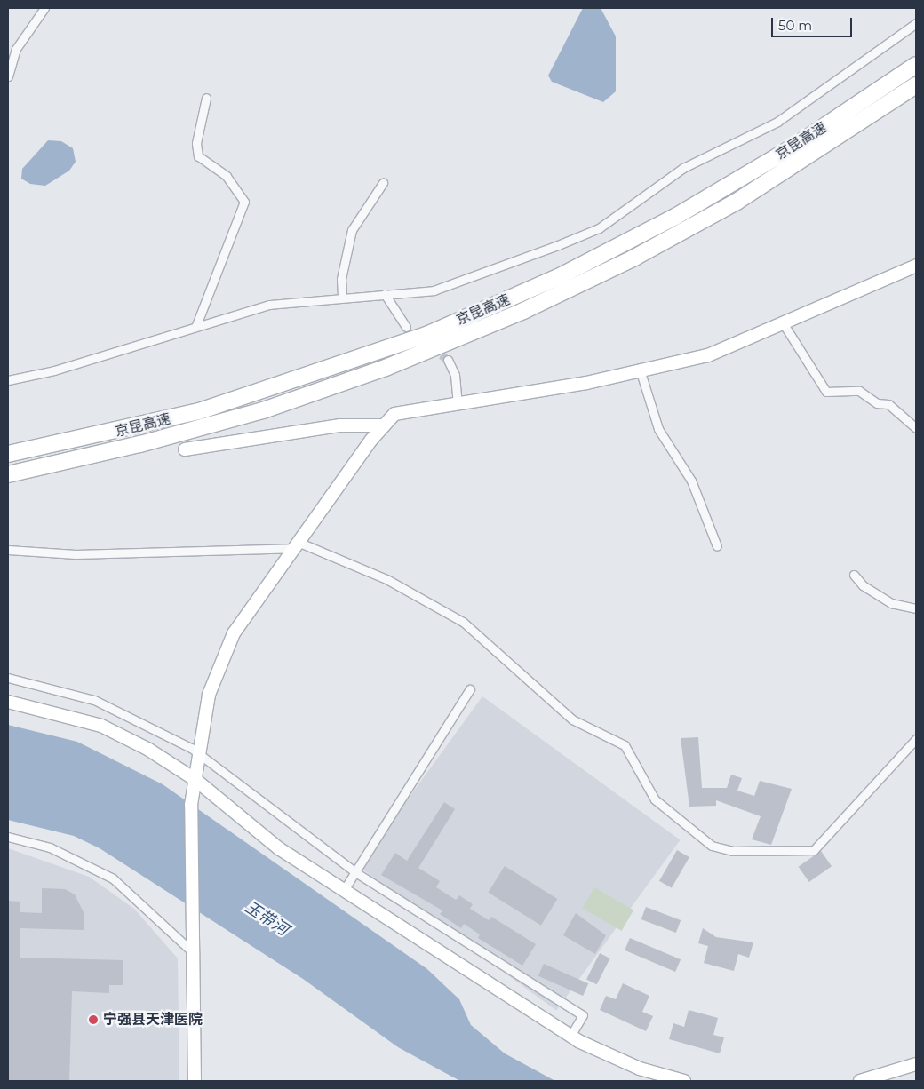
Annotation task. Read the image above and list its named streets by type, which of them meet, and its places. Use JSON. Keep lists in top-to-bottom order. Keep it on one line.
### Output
{"streets":{"highway":["京昆高速"]},"water":["玉带河"],"places":["宁强县天津医院"],"scale_bar":"50 m"}
